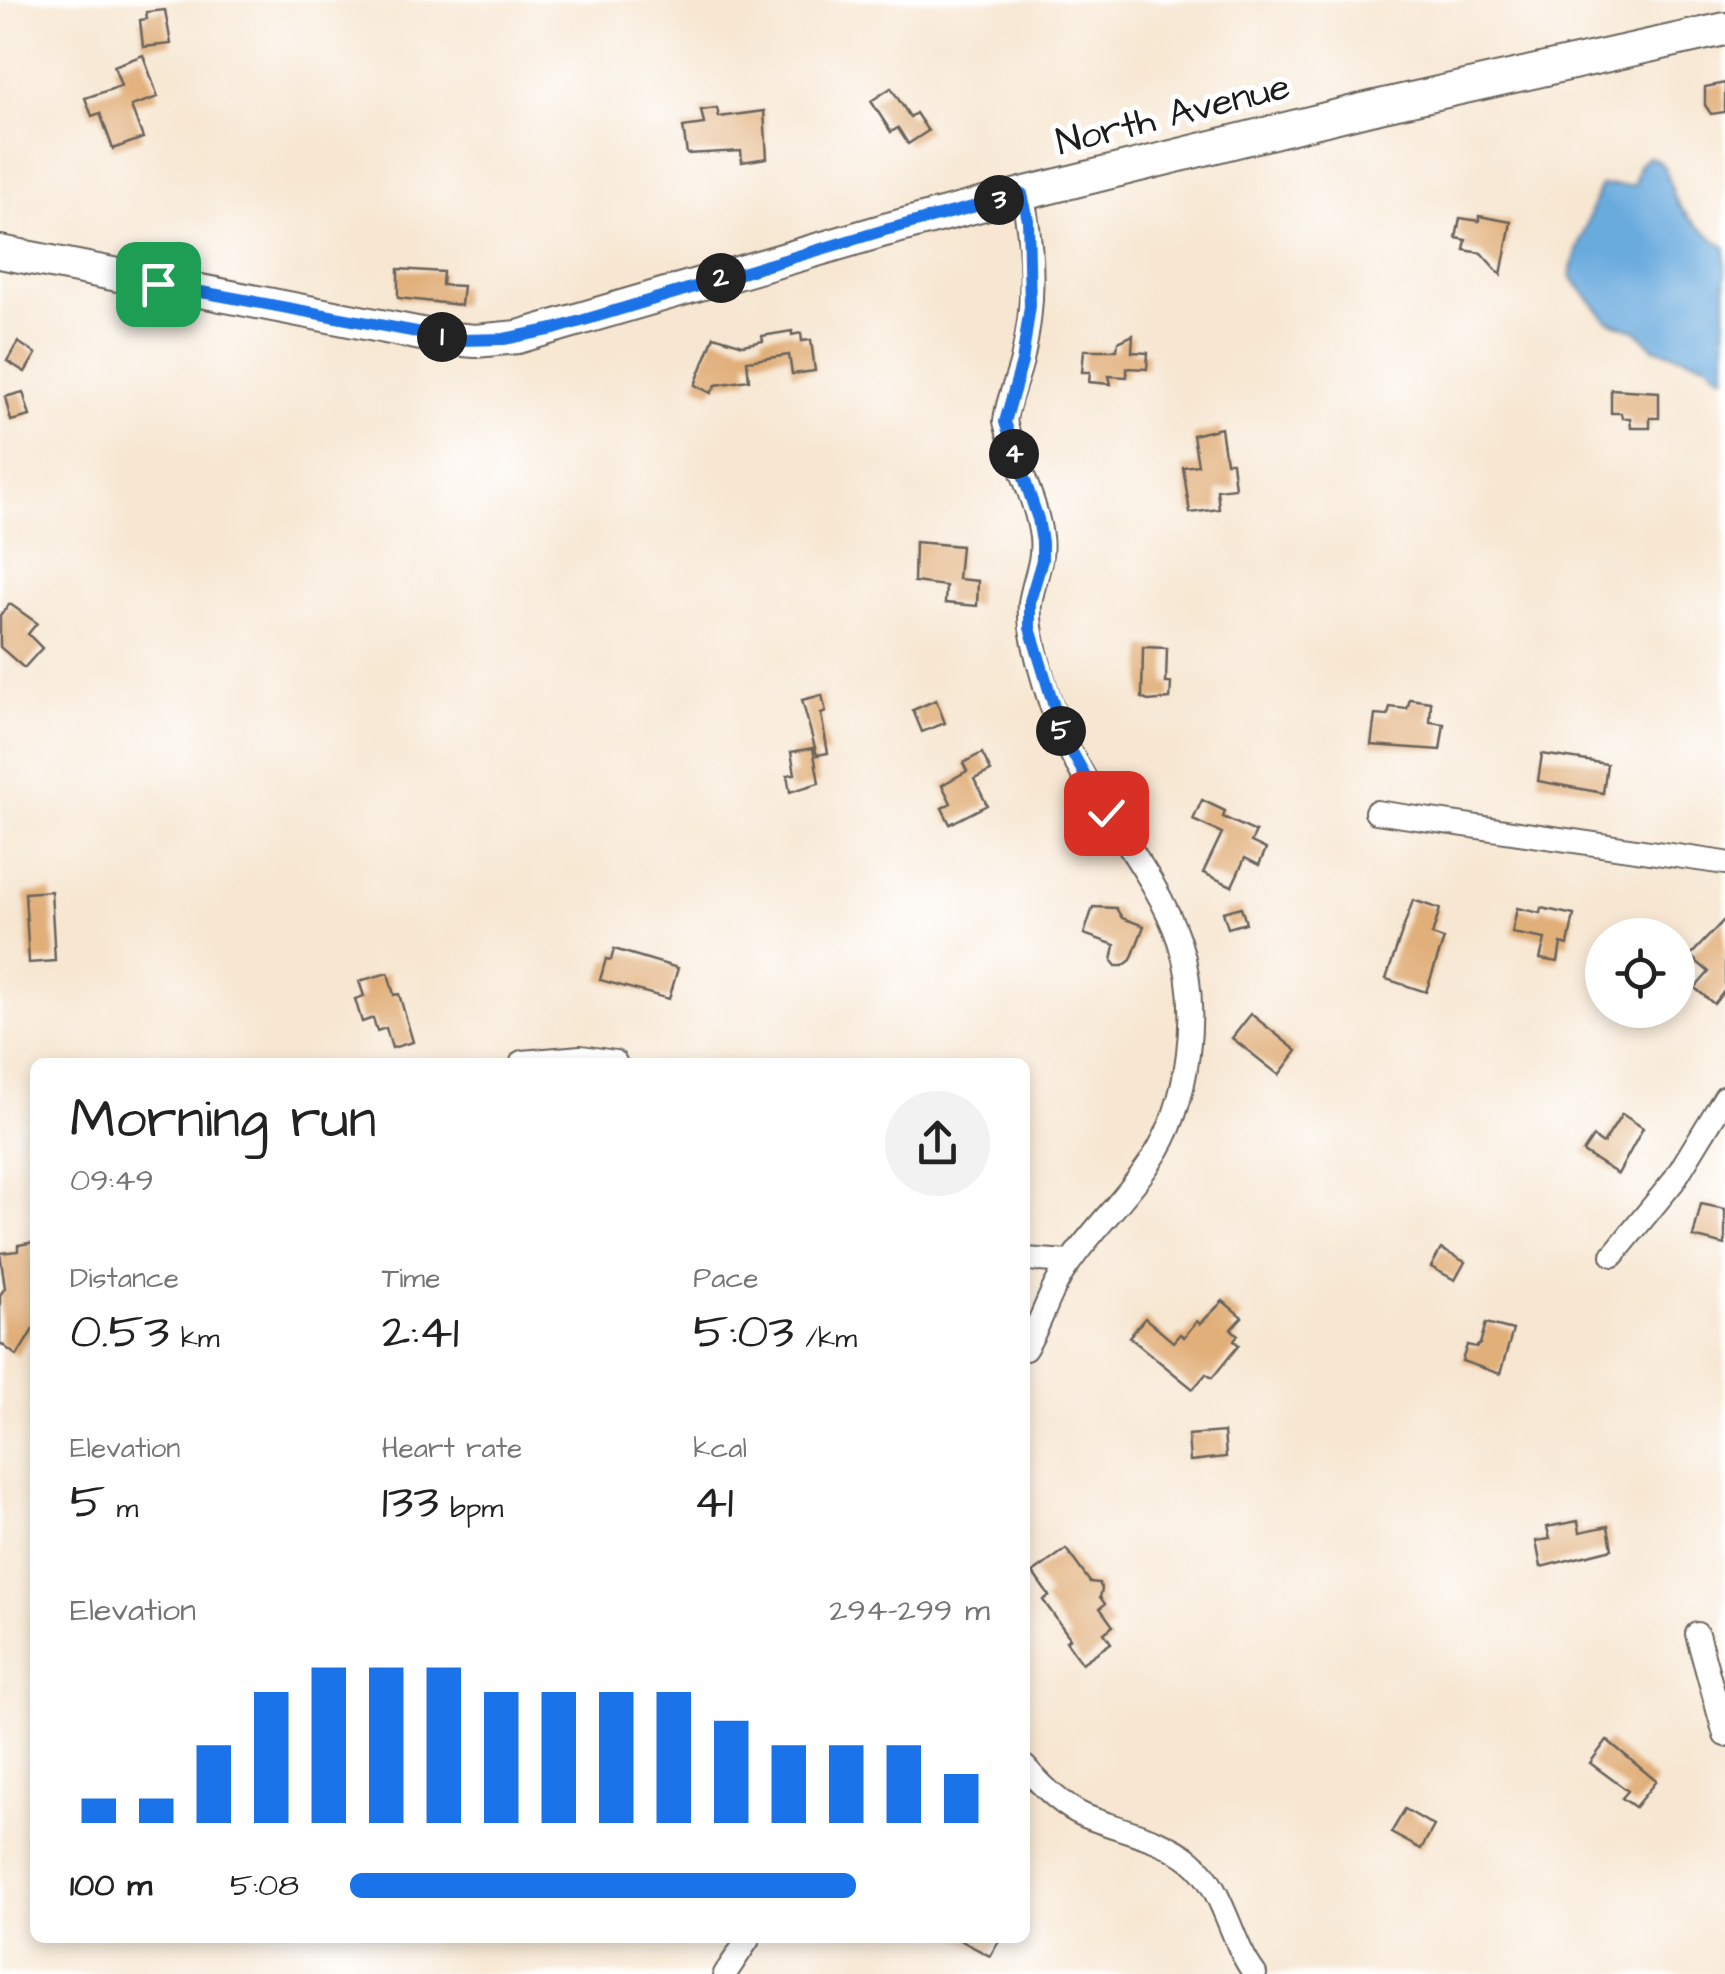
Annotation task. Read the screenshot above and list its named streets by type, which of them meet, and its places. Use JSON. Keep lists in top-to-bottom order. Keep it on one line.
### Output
{"streets":{"street":["North Avenue"]},"page":{"pins":["3","2","1","4","5"],"heading":["Morning run","09:49"],"stats":[["Distance","0.53 km"],["Time","2:41"],["Pace","5:03 /km"],["Elevation","5 m"],["Heart rate","133 bpm"],["kcal","41"]],"chart":["Elevation","294–299 m"],"list":[{"name":"100 m","note":"5:08"}]}}
